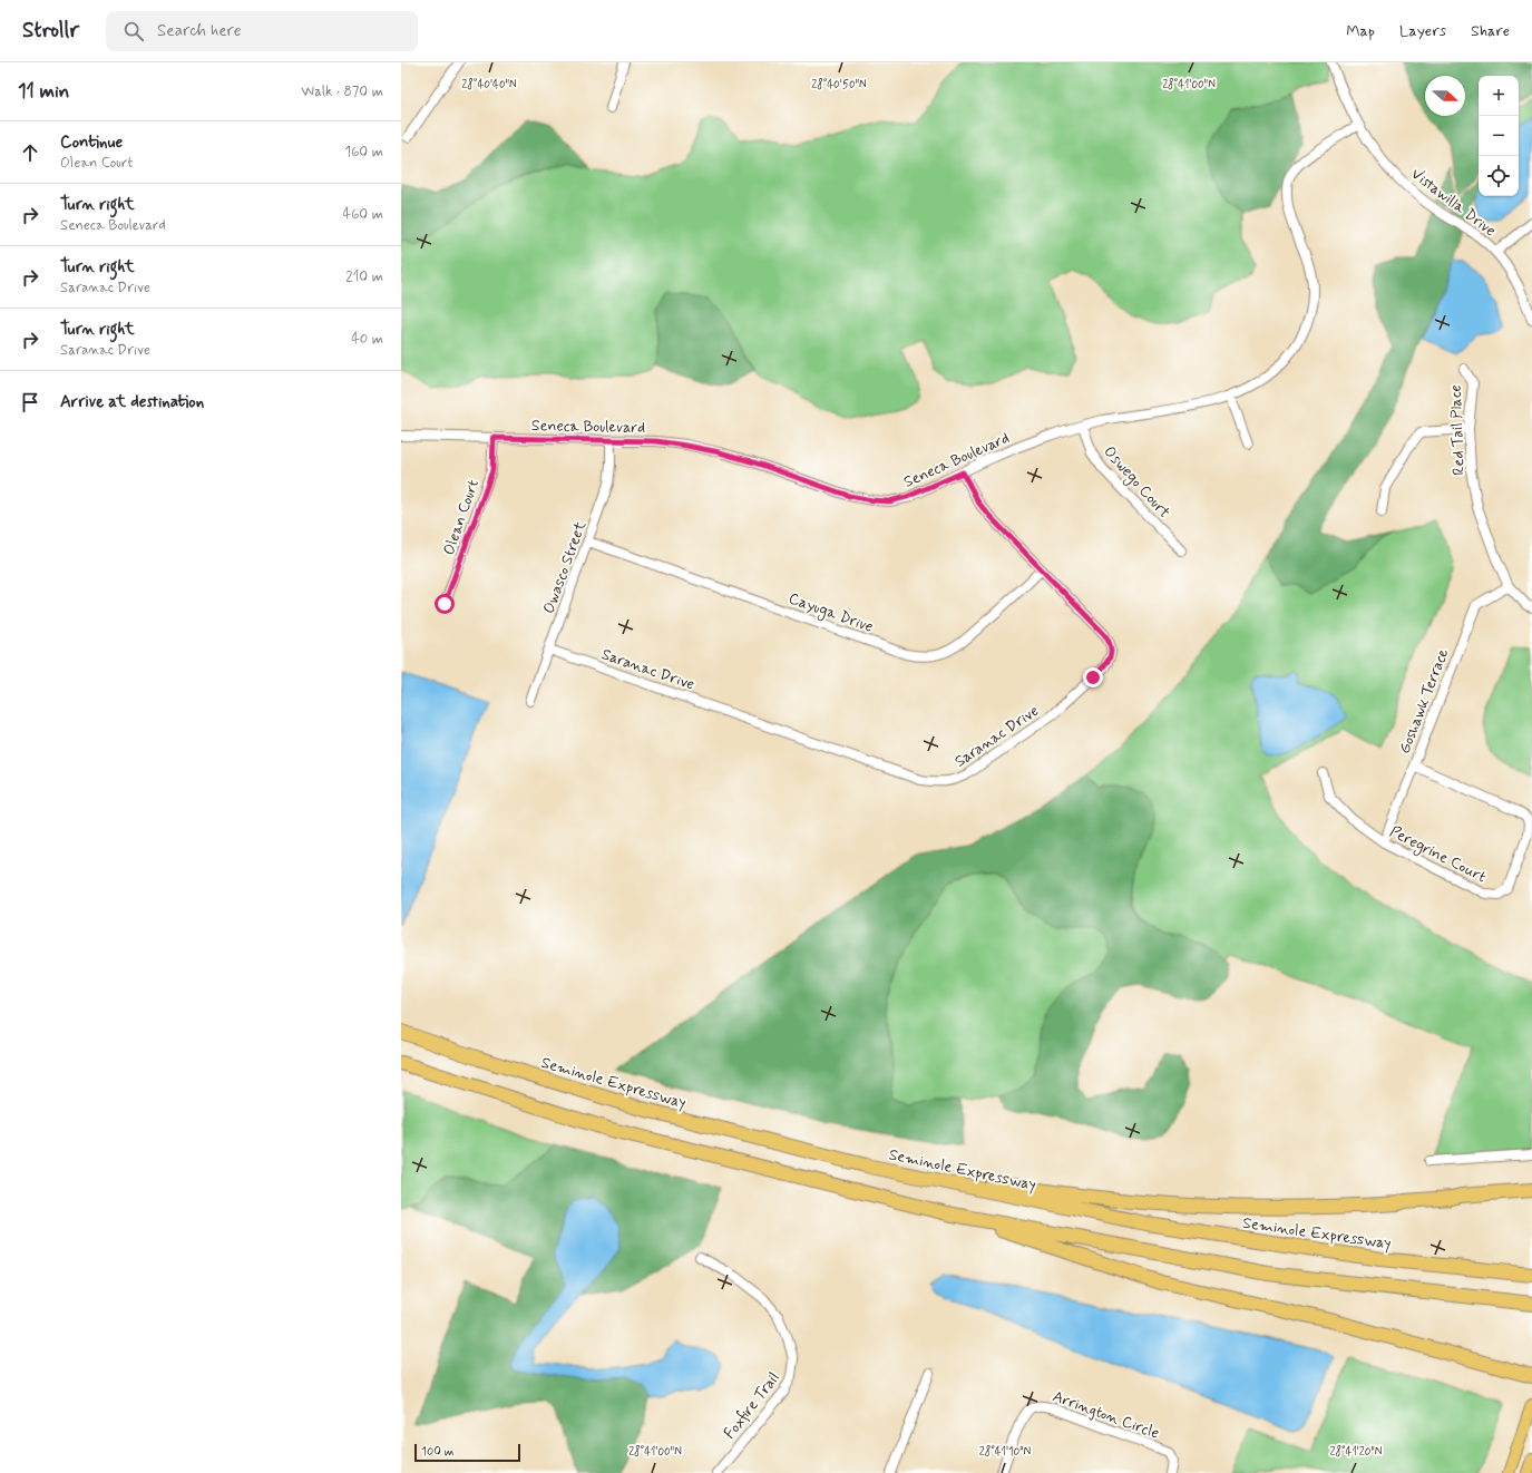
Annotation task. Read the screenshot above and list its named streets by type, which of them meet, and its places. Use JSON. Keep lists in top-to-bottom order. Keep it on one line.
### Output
{"streets":{"highway":["Seminole Expressway"],"street":["Vistawilla Drive","Seneca Boulevard","Red Tail Place","Oswego Court","Olean Court","Owasco Street","Cayuga Drive","Saranac Drive","Goshawk Terrace","Peregrine Court","Foxfire Trail","Arrington Circle"]},"crossings":[["Vistawilla Drive","Seneca Boulevard"],["Seneca Boulevard","Oswego Court"],["Seneca Boulevard","Olean Court"],["Seneca Boulevard","Owasco Street"],["Seneca Boulevard","Saranac Drive"],["Red Tail Place","Goshawk Terrace"],["Owasco Street","Cayuga Drive"],["Owasco Street","Saranac Drive"],["Cayuga Drive","Saranac Drive"],["Goshawk Terrace","Peregrine Court"]],"scale_bar":"100 m","north":"right","page":{"header":"Strollr","search":"Search here","nav":["Map","Layers","Share"],"heading":["11 min","Walk · 870 m"],"map_buttons":["+","−"],"list":[["Continue","Olean Court","160 m"],["Turn right","Seneca Boulevard","460 m"],["Turn right","Saranac Drive","210 m"],["Turn right","Saranac Drive","40 m"],"Arrive at destination"],"scale":"100 m"},"coordinates":["28°40'40\"N","28°40'50\"N","28°41'00\"N","28°41'10\"N","28°41'20\"N"]}
